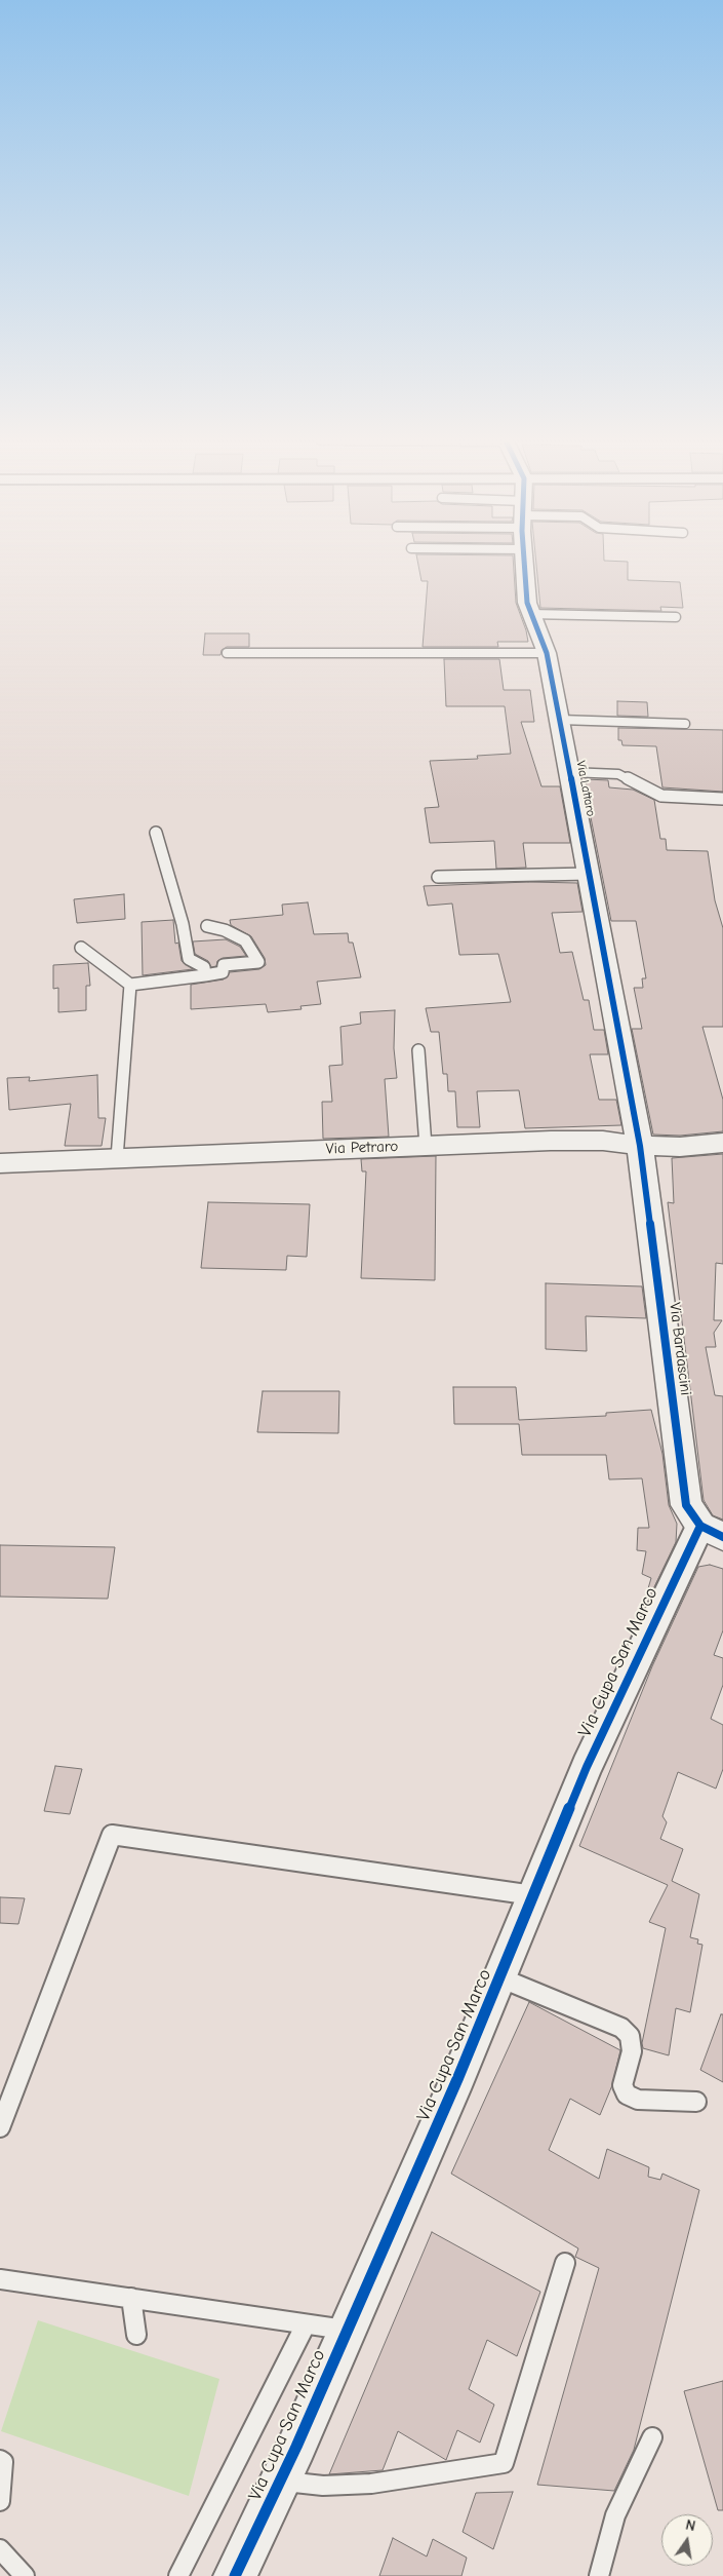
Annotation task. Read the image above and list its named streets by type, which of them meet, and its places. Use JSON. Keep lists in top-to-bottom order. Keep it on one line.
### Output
{"streets":{"street":["Via Lattaro","Via Petraro","Via Bardascini","Via Cupa San Marco"]},"crossings":[["Via Lattaro","Via Petraro"],["Via Lattaro","Via Bardascini"],["Via Petraro","Via Bardascini"],["Via Bardascini","Via Cupa San Marco"]],"north":"top"}
